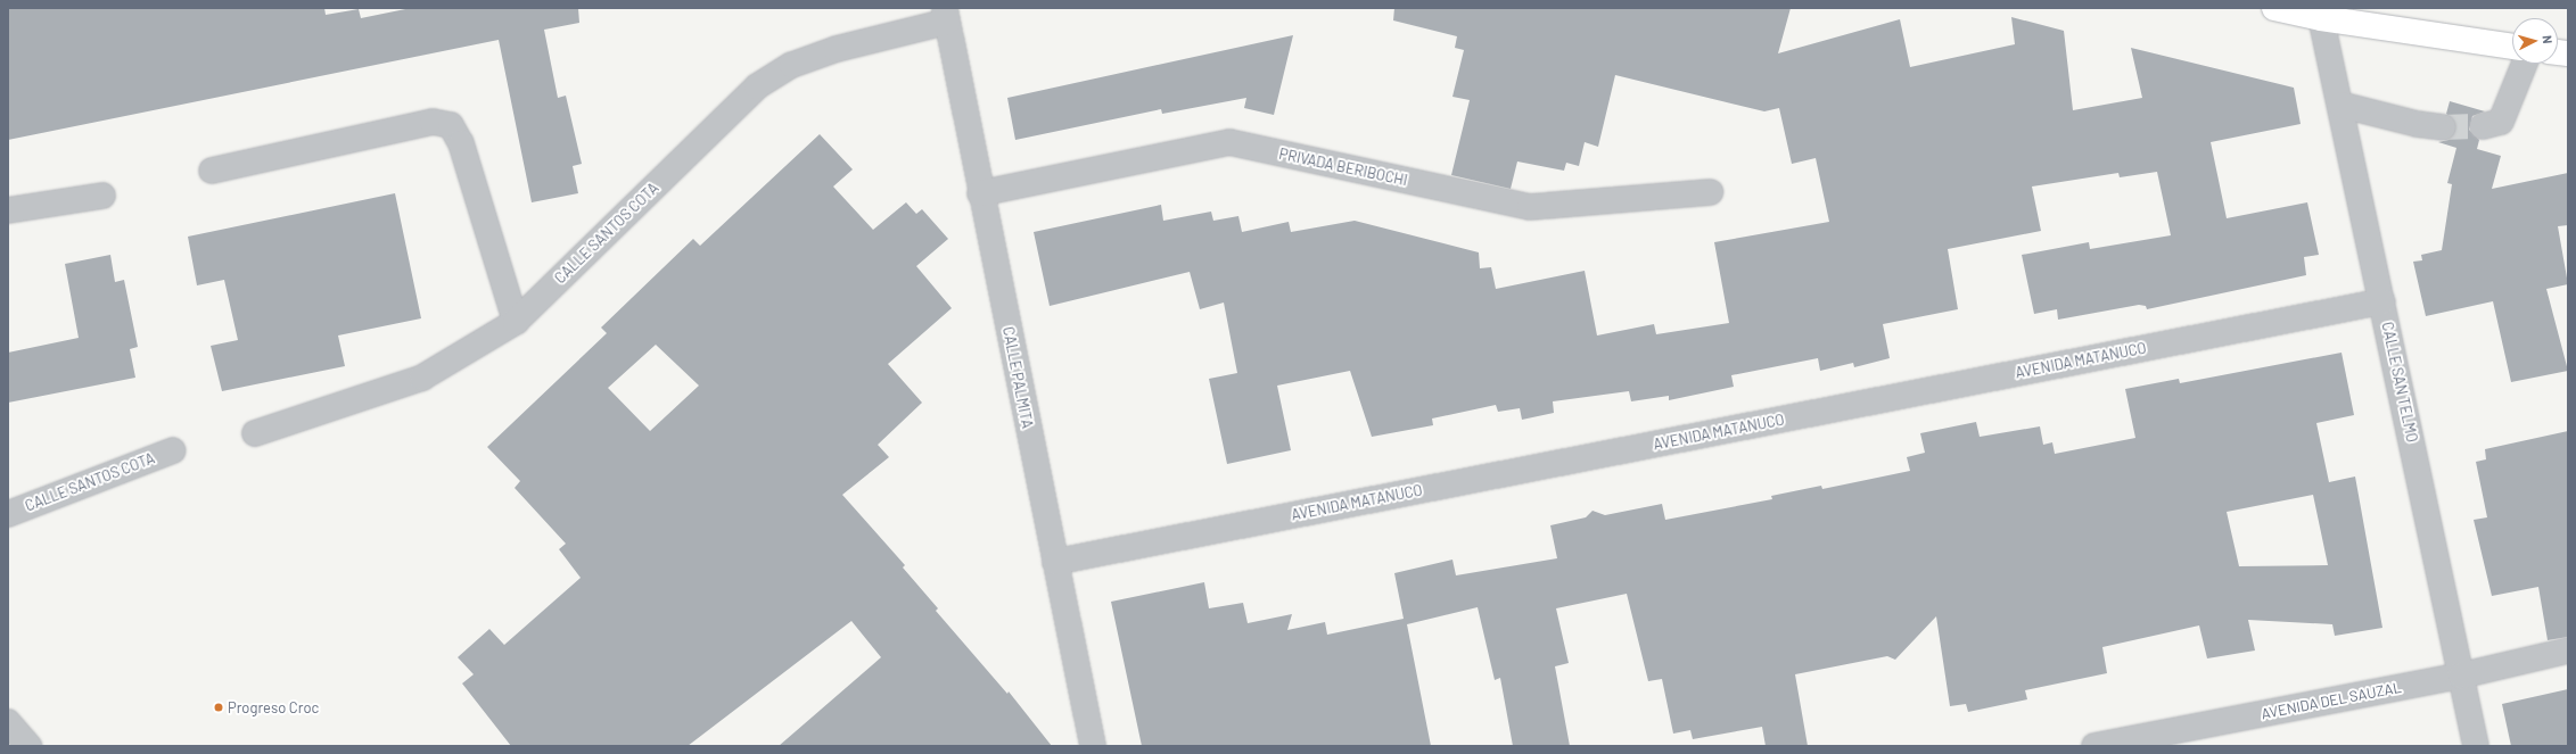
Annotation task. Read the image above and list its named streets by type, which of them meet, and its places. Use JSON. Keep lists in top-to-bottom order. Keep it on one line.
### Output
{"streets":{"street":["PRIVADA BERIBOCHI","CALLE SANTOS COTA","AVENIDA MATANUCO","CALLE PALMITA","CALLE SAN TELMO","AVENIDA DEL SAUZAL"]},"crossings":[["PRIVADA BERIBOCHI","CALLE PALMITA"],["CALLE SANTOS COTA","CALLE PALMITA"],["AVENIDA MATANUCO","CALLE PALMITA"],["AVENIDA MATANUCO","CALLE SAN TELMO"],["CALLE SAN TELMO","AVENIDA DEL SAUZAL"]],"places":["Progreso Croc"],"north":"right"}
